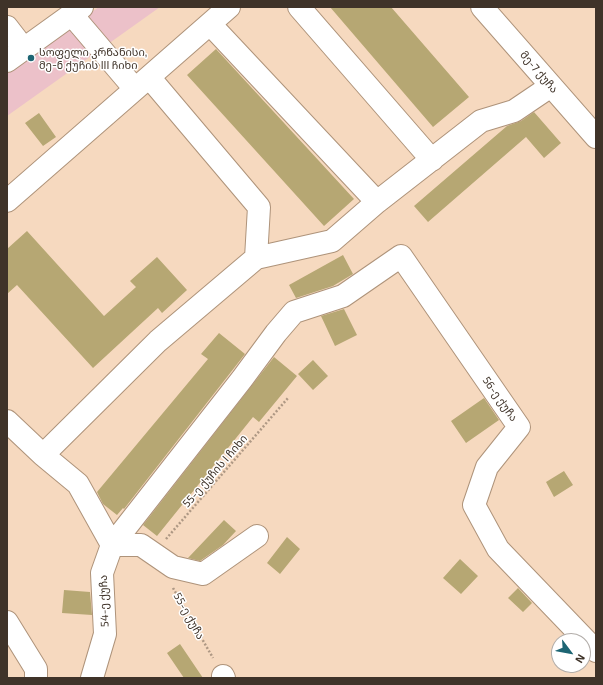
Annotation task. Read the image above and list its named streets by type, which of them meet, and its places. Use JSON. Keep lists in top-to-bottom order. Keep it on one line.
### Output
{"streets":{"street":["მე-7 ქუჩა","56-ე ქუჩა","54-ე ქუჩა"],"path":["55-ე ქუჩის I ჩიხი","55-ე ქუჩა"]},"crossings":[["56-ე ქუჩა","54-ე ქუჩა"]],"places":["სოფელი კრწანისი, მე-6 ქუჩის III ჩიხი"],"north":"bottom right"}
